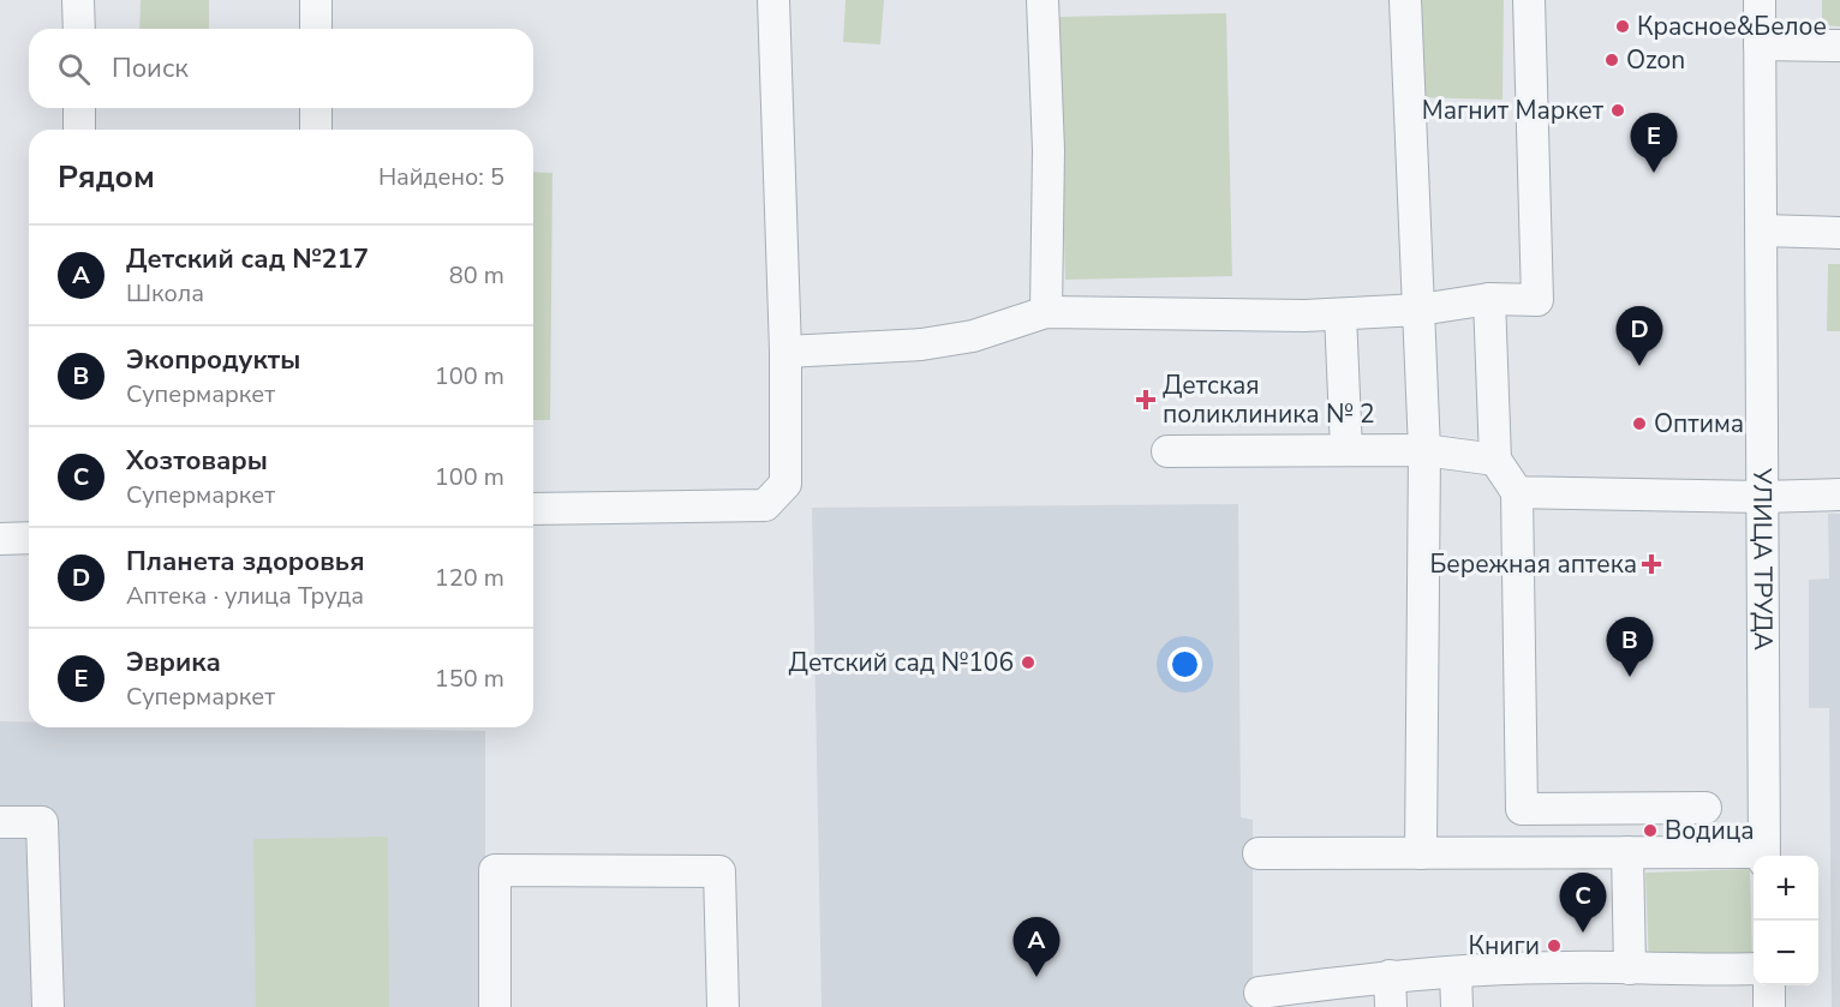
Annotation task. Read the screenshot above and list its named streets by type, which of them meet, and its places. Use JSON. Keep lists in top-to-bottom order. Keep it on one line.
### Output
{"streets":{"street":["УЛИЦА ТРУДА"]},"places":{"other":["Красное&Белое","Ozon","Магнит Маркет","Оптима","Детский сад №106","Водица","Книги"],"health":["Детская поликлиника № 2","Бережная аптека"]},"page":{"search":"Поиск","pins":["E","D","B","C","A"],"heading":["Рядом","Найдено: 5"],"list":[{"mark":"A","name":"Детский сад №217","note":"Школа","value":"80 m"},{"mark":"B","name":"Экопродукты","note":"Супермаркет","value":"100 m"},{"mark":"C","name":"Хозтовары","note":"Супермаркет","value":"100 m"},{"mark":"D","name":"Планета здоровья","note":"Аптека · улица Труда","value":"120 m"},{"mark":"E","name":"Эврика","note":"Супермаркет","value":"150 m"}],"map_buttons":["+","−"]}}
